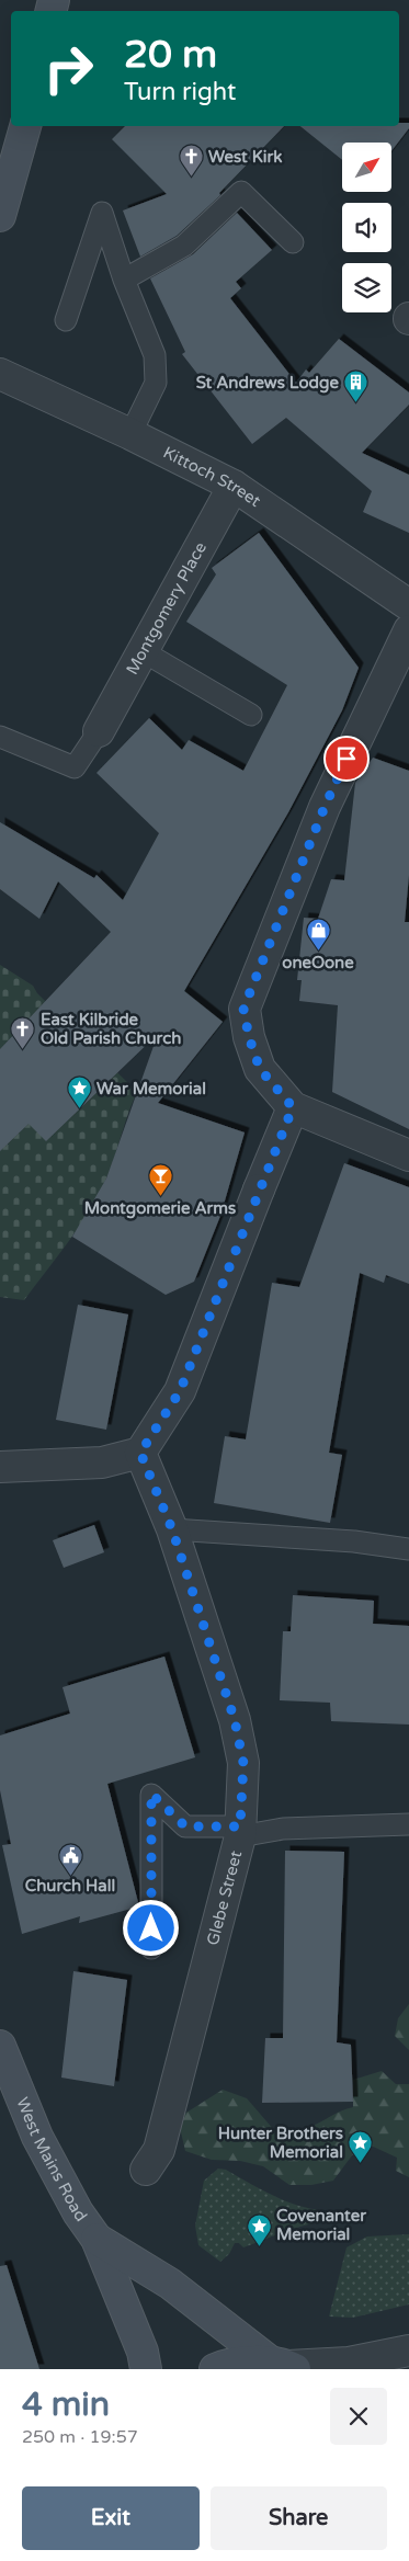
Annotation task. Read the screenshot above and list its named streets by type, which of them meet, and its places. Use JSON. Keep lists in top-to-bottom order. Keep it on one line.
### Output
{"streets":{"main road":["West Mains Road"],"street":["Kittoch Street","Montgomery Place","Glebe Street"]},"crossings":[["Kittoch Street","Montgomery Place"]],"places":{"church":["West Kirk","East Kilbride Old Parish Church"],"building":["St Andrews Lodge"],"shop":["oneOone"],"place":["War Memorial","Hunter Brothers Memorial","Covenanter Memorial"],"bar":["Montgomerie Arms"],"public building":["Church Hall"]},"north":"top right","page":{"turn":["20 m","Turn right"],"heading":["4 min","250 m · 19:57"],"buttons":["Exit","Share"]}}
